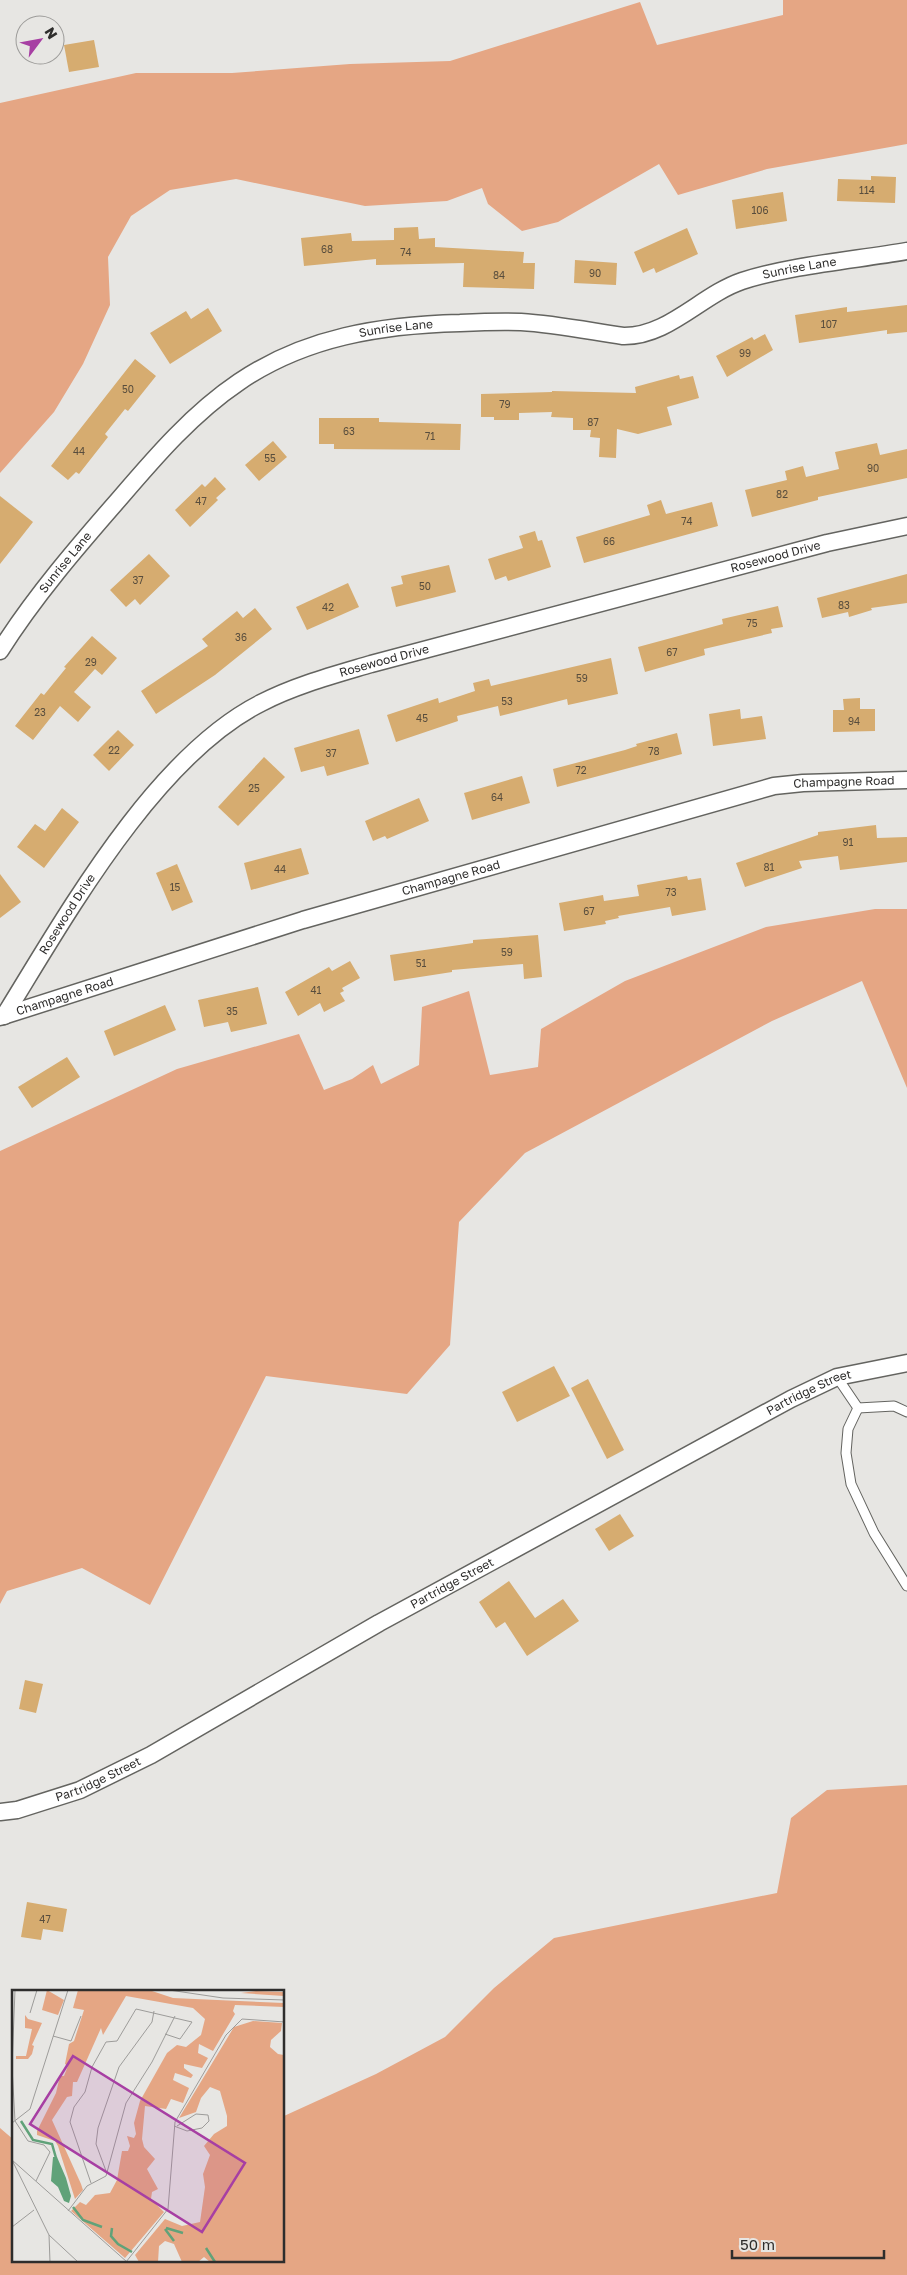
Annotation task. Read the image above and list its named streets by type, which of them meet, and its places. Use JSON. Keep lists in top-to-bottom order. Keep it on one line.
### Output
{"streets":{"street":["Sunrise Lane","Rosewood Drive","Champagne Road","Partridge Street"]},"crossings":[["Rosewood Drive","Champagne Road"]],"house_numbers":["114","106","68","74","90","84","107","99","50","79","87","63","71","44","55","90","82","47","74","66","37","50","83","42","75","36","67","29","59","53","23","45","94","22","78","37","72","25","64","91","81","44","15","73","67","59","51","41","35","47"],"scale_bar":"50 m","north":"top right"}
